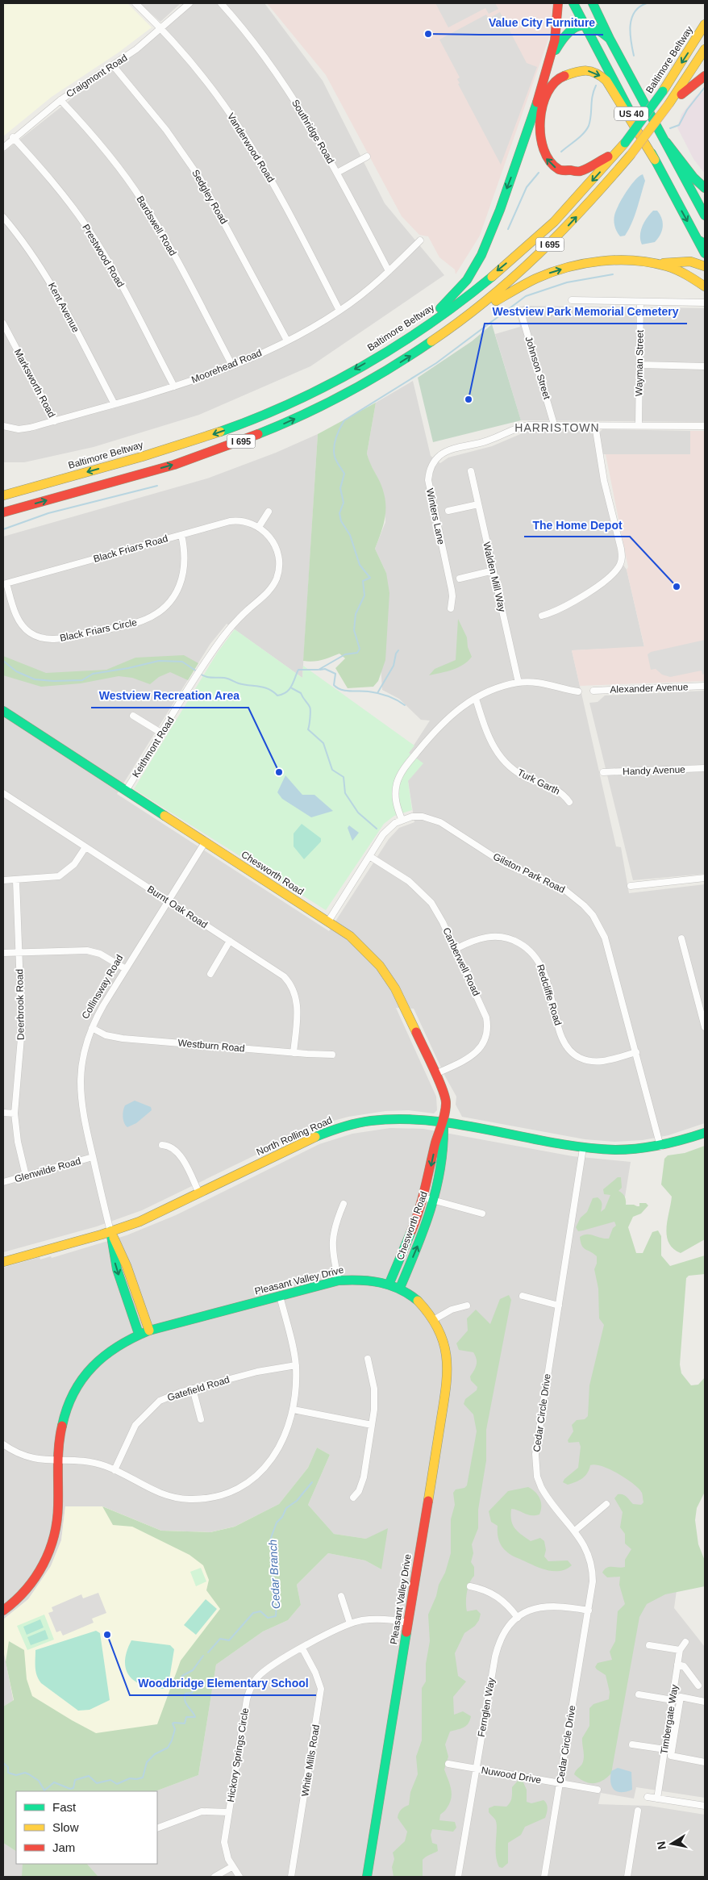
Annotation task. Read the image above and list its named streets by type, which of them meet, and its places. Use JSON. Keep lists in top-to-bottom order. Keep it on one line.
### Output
{"streets":{"main road":["Baltimore Beltway","US 40","I 695","Chesworth Road","Collinsway Road","North Rolling Road","Pleasant Valley Drive"],"street":["Craigmont Road","Southridge Road","Vanderwood Road","Sedgley Road","Bardswell Road","Prestwood Road","Kent Avenue","Wayman Street","Moorehead Road","Johnson Street","Marksworth Road","Winters Lane","Black Friars Road","Walden Mill Way","Black Friars Circle","Alexander Avenue","Keithmont Road","Handy Avenue","Turk Garth","Gilston Park Road","Burnt Oak Road","Canberwell Road","Redcliffe Road","Deerbrook Road","Westburn Road","Glenwilde Road","Gatefield Road","Cedar Circle Drive","Fernglen Way","Timbergate Way","Hickory Springs Circle","White Mills Road","Nuwood Drive"]},"crossings":[["Craigmont Road","Vanderwood Road"],["Craigmont Road","Sedgley Road"],["Craigmont Road","Bardswell Road"],["Craigmont Road","Prestwood Road"],["Southridge Road","Moorehead Road"],["Vanderwood Road","Moorehead Road"],["Sedgley Road","Moorehead Road"],["Bardswell Road","Moorehead Road"],["Prestwood Road","Moorehead Road"],["Kent Avenue","Moorehead Road"],["Wayman Street","Winters Lane"],["Moorehead Road","Marksworth Road"],["Johnson Street","Winters Lane"],["Black Friars Road","Black Friars Circle"],["Black Friars Road","Keithmont Road"],["Keithmont Road","Chesworth Road"],["Chesworth Road","Canberwell Road"],["Chesworth Road","Collinsway Road"],["Chesworth Road","North Rolling Road"],["Chesworth Road","Pleasant Valley Drive"],["Gilston Park Road","Redcliffe Road"],["Gilston Park Road","North Rolling Road"],["Burnt Oak Road","Collinsway Road"],["Burnt Oak Road","Westburn Road"],["Canberwell Road","Redcliffe Road"],["Collinsway Road","Westburn Road"],["Collinsway Road","North Rolling Road"],["Collinsway Road","Glenwilde Road"],["Collinsway Road","Pleasant Valley Drive"],["Deerbrook Road","Glenwilde Road"],["North Rolling Road","Cedar Circle Drive"],["Pleasant Valley Drive","Hickory Springs Circle"],["Cedar Circle Drive","Fernglen Way"],["Cedar Circle Drive","Nuwood Drive"],["Fernglen Way","Nuwood Drive"],["Hickory Springs Circle","White Mills Road"]],"districts":["HARRISTOWN"],"water":["Cedar Branch"],"places":["Value City Furniture","Westview Park Memorial Cemetery","The Home Depot","Westview Recreation Area","Woodbridge Elementary School"],"legend":["Fast","Slow","Jam"],"north":"left"}
